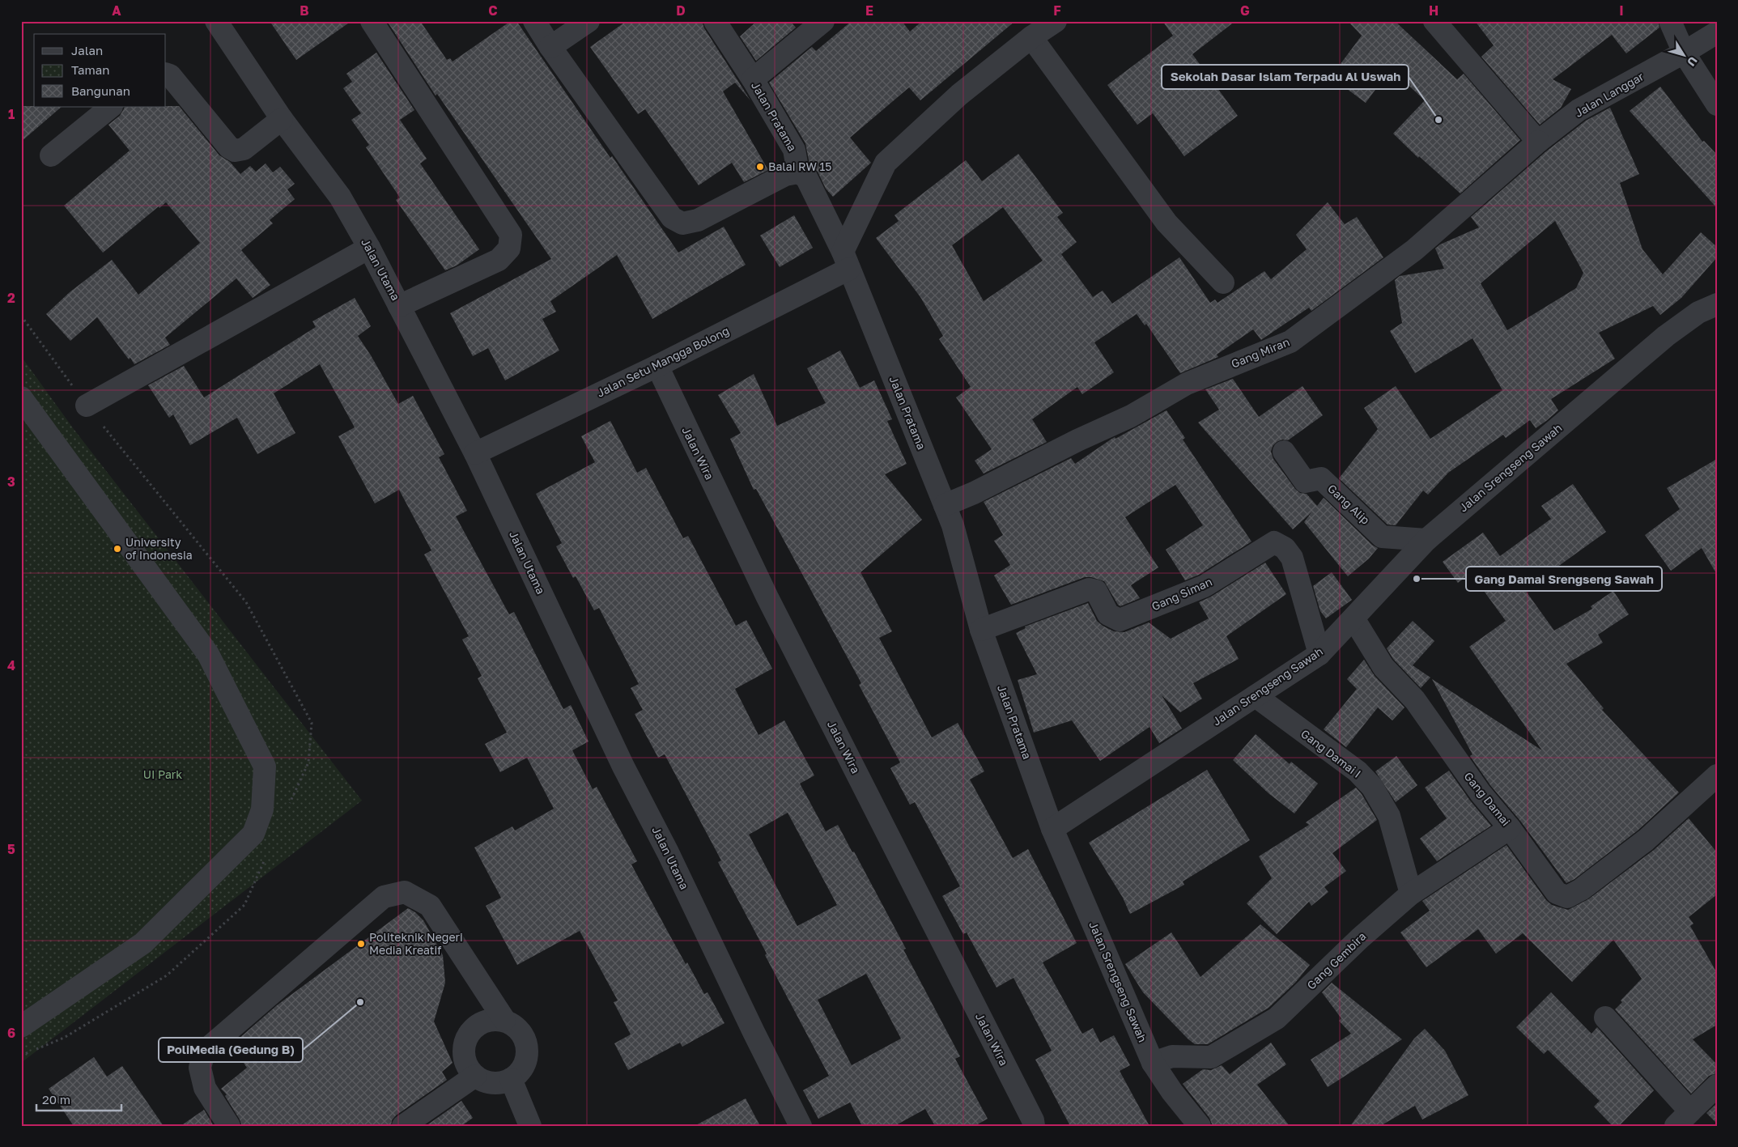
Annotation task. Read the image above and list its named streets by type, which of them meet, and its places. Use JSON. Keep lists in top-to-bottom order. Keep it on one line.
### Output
{"streets":{"street":["Jalan Langgar","Jalan Pratama","Jalan Utama","Gang Miran","Jalan Setu Mangga Bolong","Jalan Wira","Jalan Srengseng Sawah","Gang Alip","Gang Siman","Gang Damai I","Gang Damai","Gang Gembira"]},"crossings":[["Jalan Langgar","Gang Miran"],["Jalan Pratama","Gang Miran"],["Jalan Pratama","Jalan Setu Mangga Bolong"],["Jalan Pratama","Jalan Srengseng Sawah"],["Jalan Pratama","Gang Siman"],["Jalan Utama","Jalan Setu Mangga Bolong"],["Jalan Setu Mangga Bolong","Jalan Wira"],["Jalan Srengseng Sawah","Gang Alip"],["Jalan Srengseng Sawah","Gang Siman"],["Jalan Srengseng Sawah","Gang Damai I"],["Jalan Srengseng Sawah","Gang Damai"],["Jalan Srengseng Sawah","Gang Gembira"],["Gang Damai I","Gang Gembira"],["Gang Damai","Gang Gembira"]],"parks":["UI Park"],"places":["Sekolah Dasar Islam Terpadu Al Uswah","Balai RW 15","University of Indonesia","Gang Damai Srengseng Sawah","Politeknik Negeri Media Kreatif","PoliMedia (Gedung B)"],"legend":["Jalan","Taman","Bangunan"],"scale_bar":"20 m","north":"bottom right","grid":{"columns":["A","B","C","D","E","F","G","H","I"],"rows":["1","2","3","4","5","6"]}}
